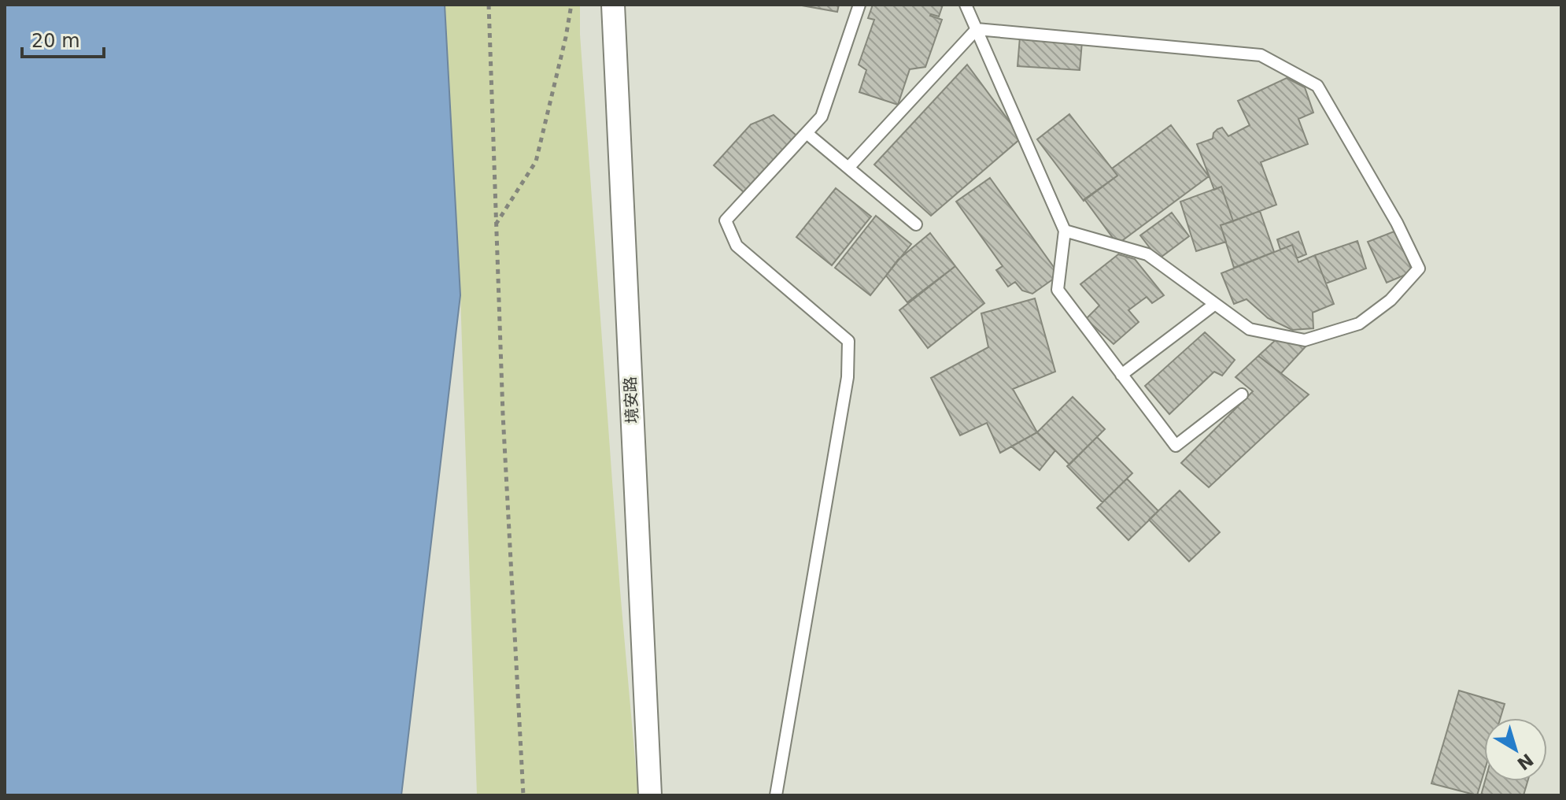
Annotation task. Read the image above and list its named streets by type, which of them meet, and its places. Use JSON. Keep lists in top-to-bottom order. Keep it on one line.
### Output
{"streets":{"street":["境安路"]},"scale_bar":"20 m","north":"bottom right"}
